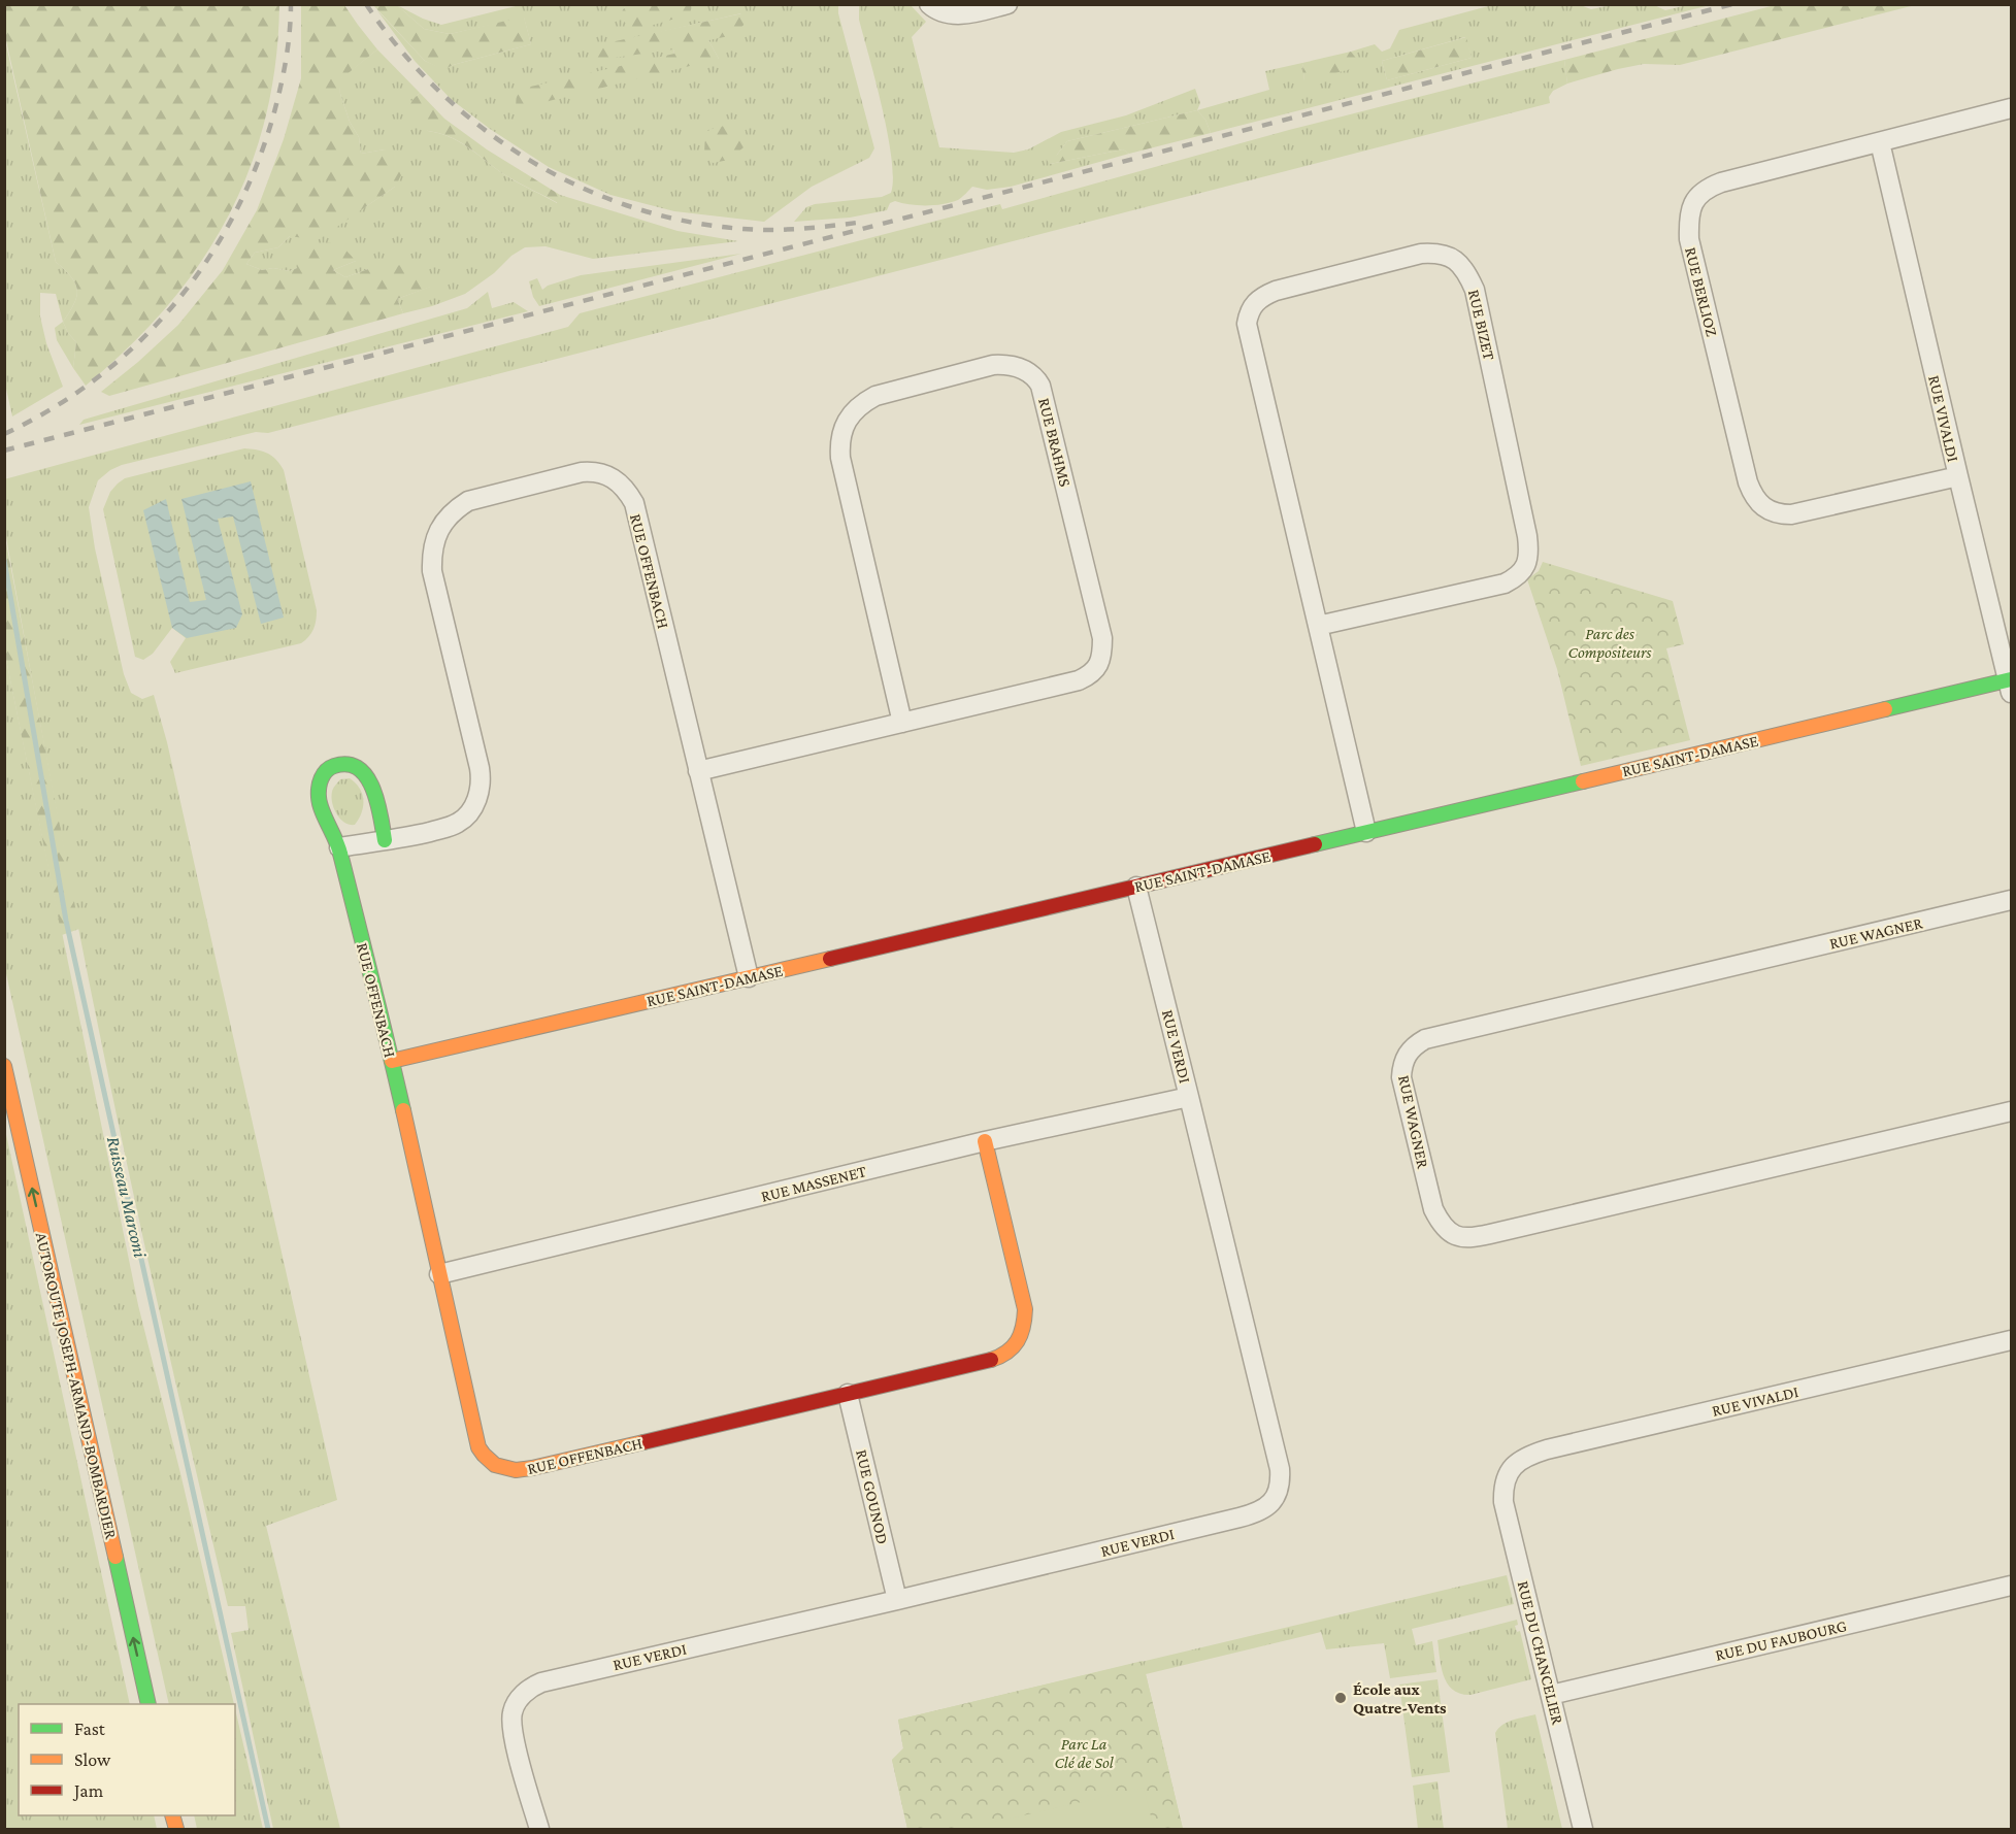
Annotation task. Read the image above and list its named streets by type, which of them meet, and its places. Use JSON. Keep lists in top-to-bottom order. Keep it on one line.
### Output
{"streets":{"main road":["RUE OFFENBACH","RUE SAINT-DAMASE","AUTOROUTE JOSEPH-ARMAND-BOMBARDIER"],"street":["RUE BERLIOZ","RUE BIZET","RUE VIVALDI","RUE BRAHMS","RUE WAGNER","RUE VERDI","RUE MASSENET","RUE GOUNOD","RUE DU FAUBOURG","RUE DU CHANCELIER"]},"crossings":[["RUE BERLIOZ","RUE VIVALDI"],["RUE BIZET","RUE SAINT-DAMASE"],["RUE VIVALDI","RUE SAINT-DAMASE"],["RUE VIVALDI","RUE DU CHANCELIER"],["RUE BRAHMS","RUE OFFENBACH"],["RUE OFFENBACH","RUE SAINT-DAMASE"],["RUE OFFENBACH","RUE MASSENET"],["RUE OFFENBACH","RUE GOUNOD"],["RUE SAINT-DAMASE","RUE VERDI"],["RUE VERDI","RUE MASSENET"],["RUE VERDI","RUE GOUNOD"],["RUE DU FAUBOURG","RUE DU CHANCELIER"]],"one_way":["AUTOROUTE JOSEPH-ARMAND-BOMBARDIER"],"water":["Ruisseau Marconi"],"parks":["Parc des Compositeurs","Parc La Clé de Sol"],"places":["École aux Quatre-Vents"],"legend":["Fast","Slow","Jam"]}
